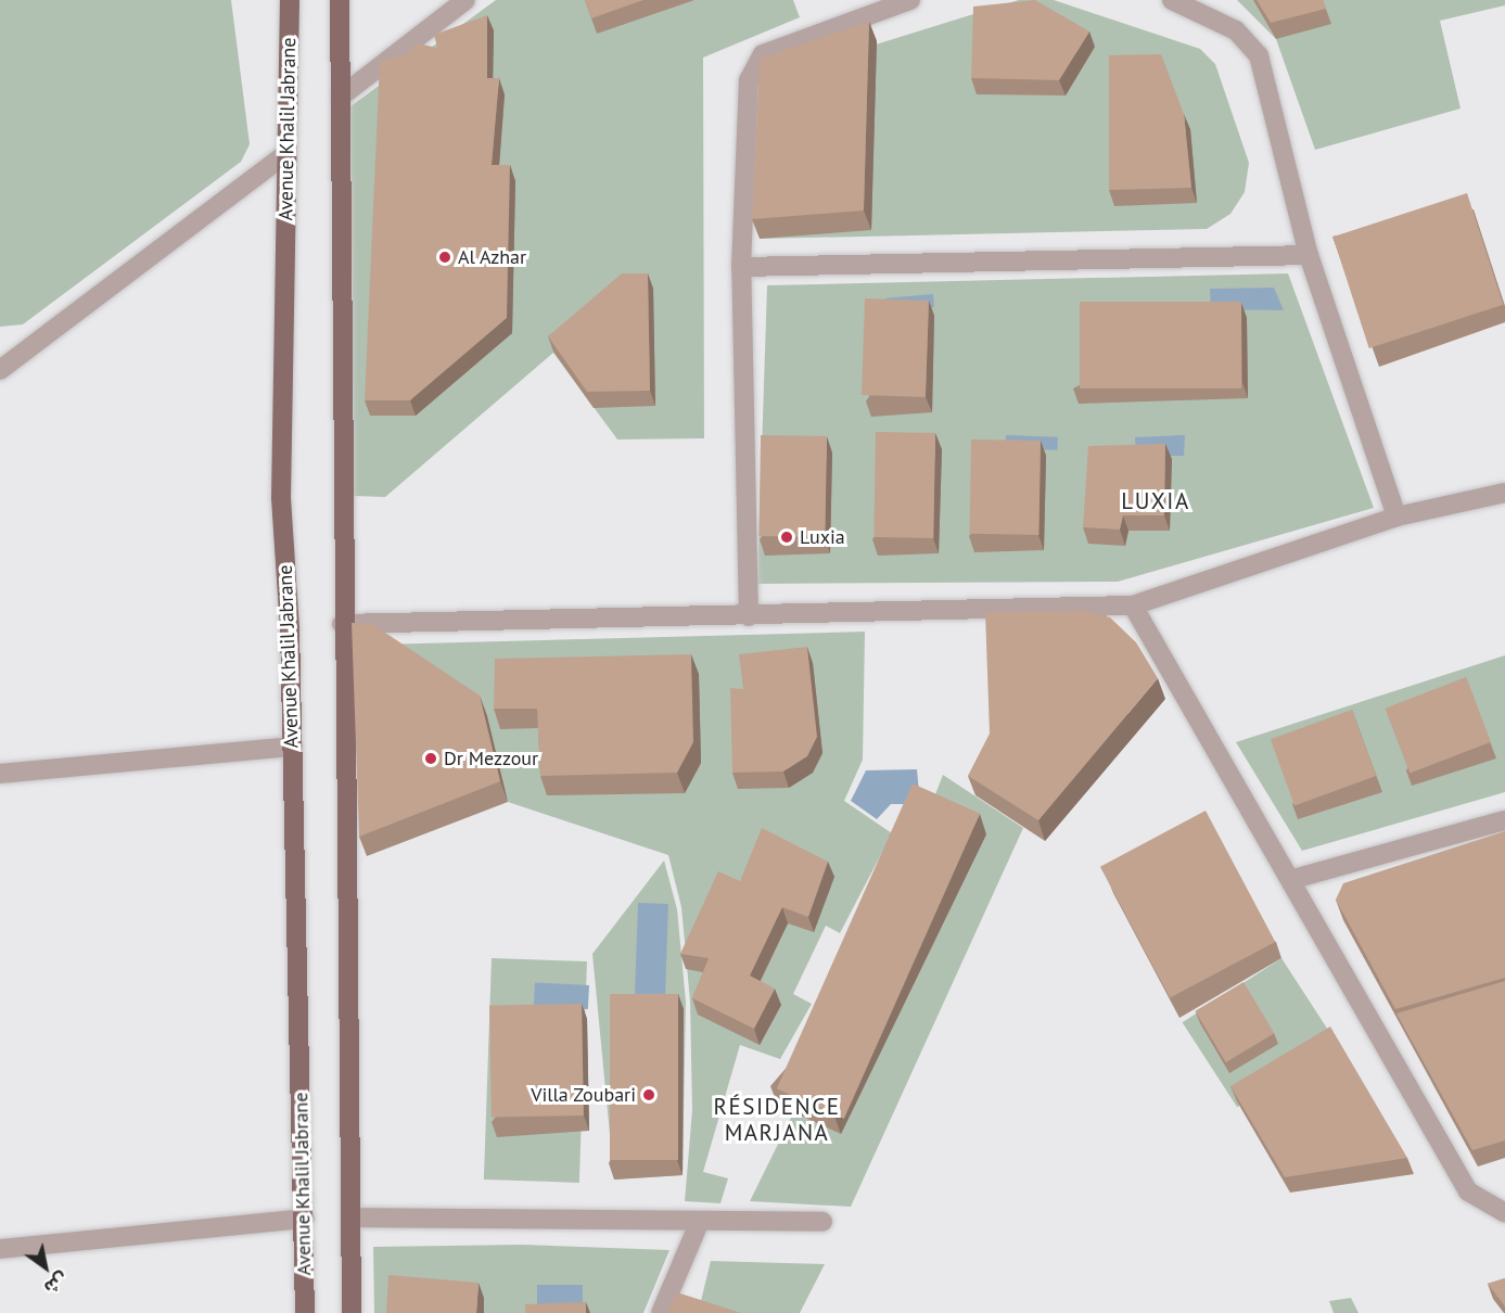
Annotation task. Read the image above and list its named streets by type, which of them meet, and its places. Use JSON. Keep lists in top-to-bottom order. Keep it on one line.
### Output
{"streets":{"main road":["Avenue Khalil Jabrane"]},"districts":["LUXIA","RÉSIDENCE MARJANA"],"places":["Al Azhar","Luxia","Dr Mezzour","Villa Zoubari"],"north":"bottom right"}
